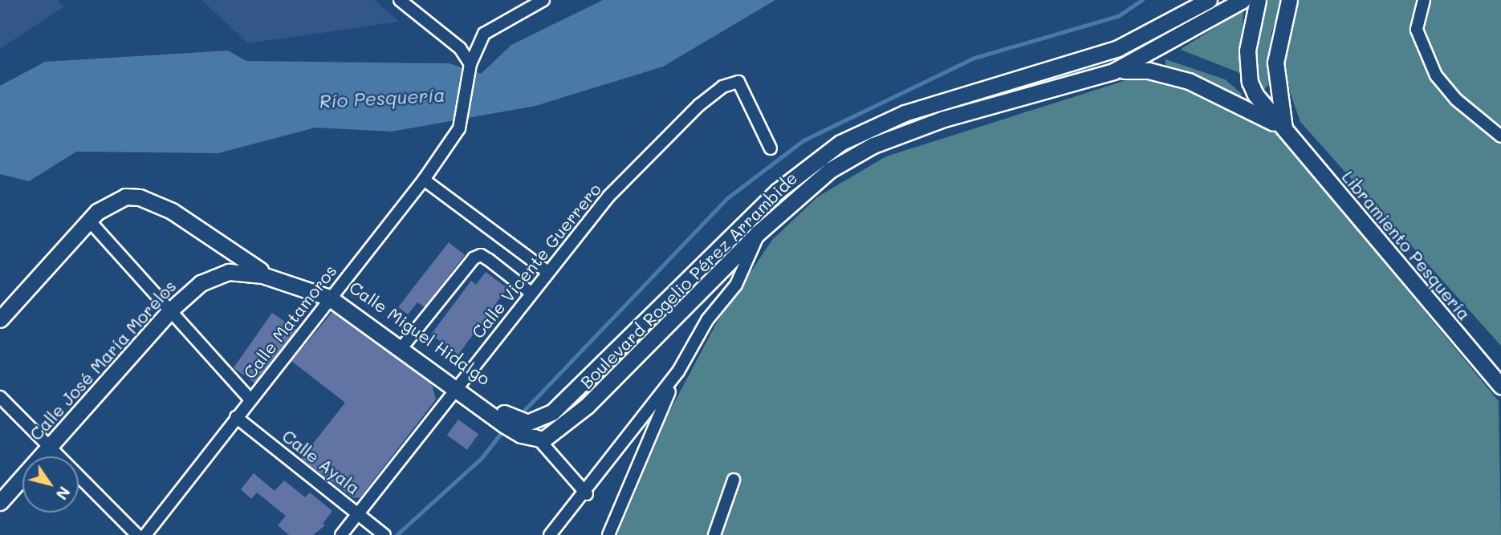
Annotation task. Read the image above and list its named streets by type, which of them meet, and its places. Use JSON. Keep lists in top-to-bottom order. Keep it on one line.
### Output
{"streets":{"main road":["Libramiento Pesquería","Boulevard Rogelio Pérez Arrambide","Calle Miguel Hidalgo","Calle José María Morelos"],"street":["Calle Vicente Guerrero","Calle Matamoros","Calle Ayala"]},"crossings":[["Calle Vicente Guerrero","Calle Miguel Hidalgo"],["Calle Vicente Guerrero","Calle José María Morelos"],["Calle Vicente Guerrero","Calle Ayala"],["Boulevard Rogelio Pérez Arrambide","Calle Miguel Hidalgo"],["Boulevard Rogelio Pérez Arrambide","Calle José María Morelos"],["Calle Matamoros","Calle Miguel Hidalgo"],["Calle Matamoros","Calle José María Morelos"],["Calle Matamoros","Calle Ayala"],["Calle Miguel Hidalgo","Calle José María Morelos"]],"water":["Río Pesquería"],"north":"bottom right"}
